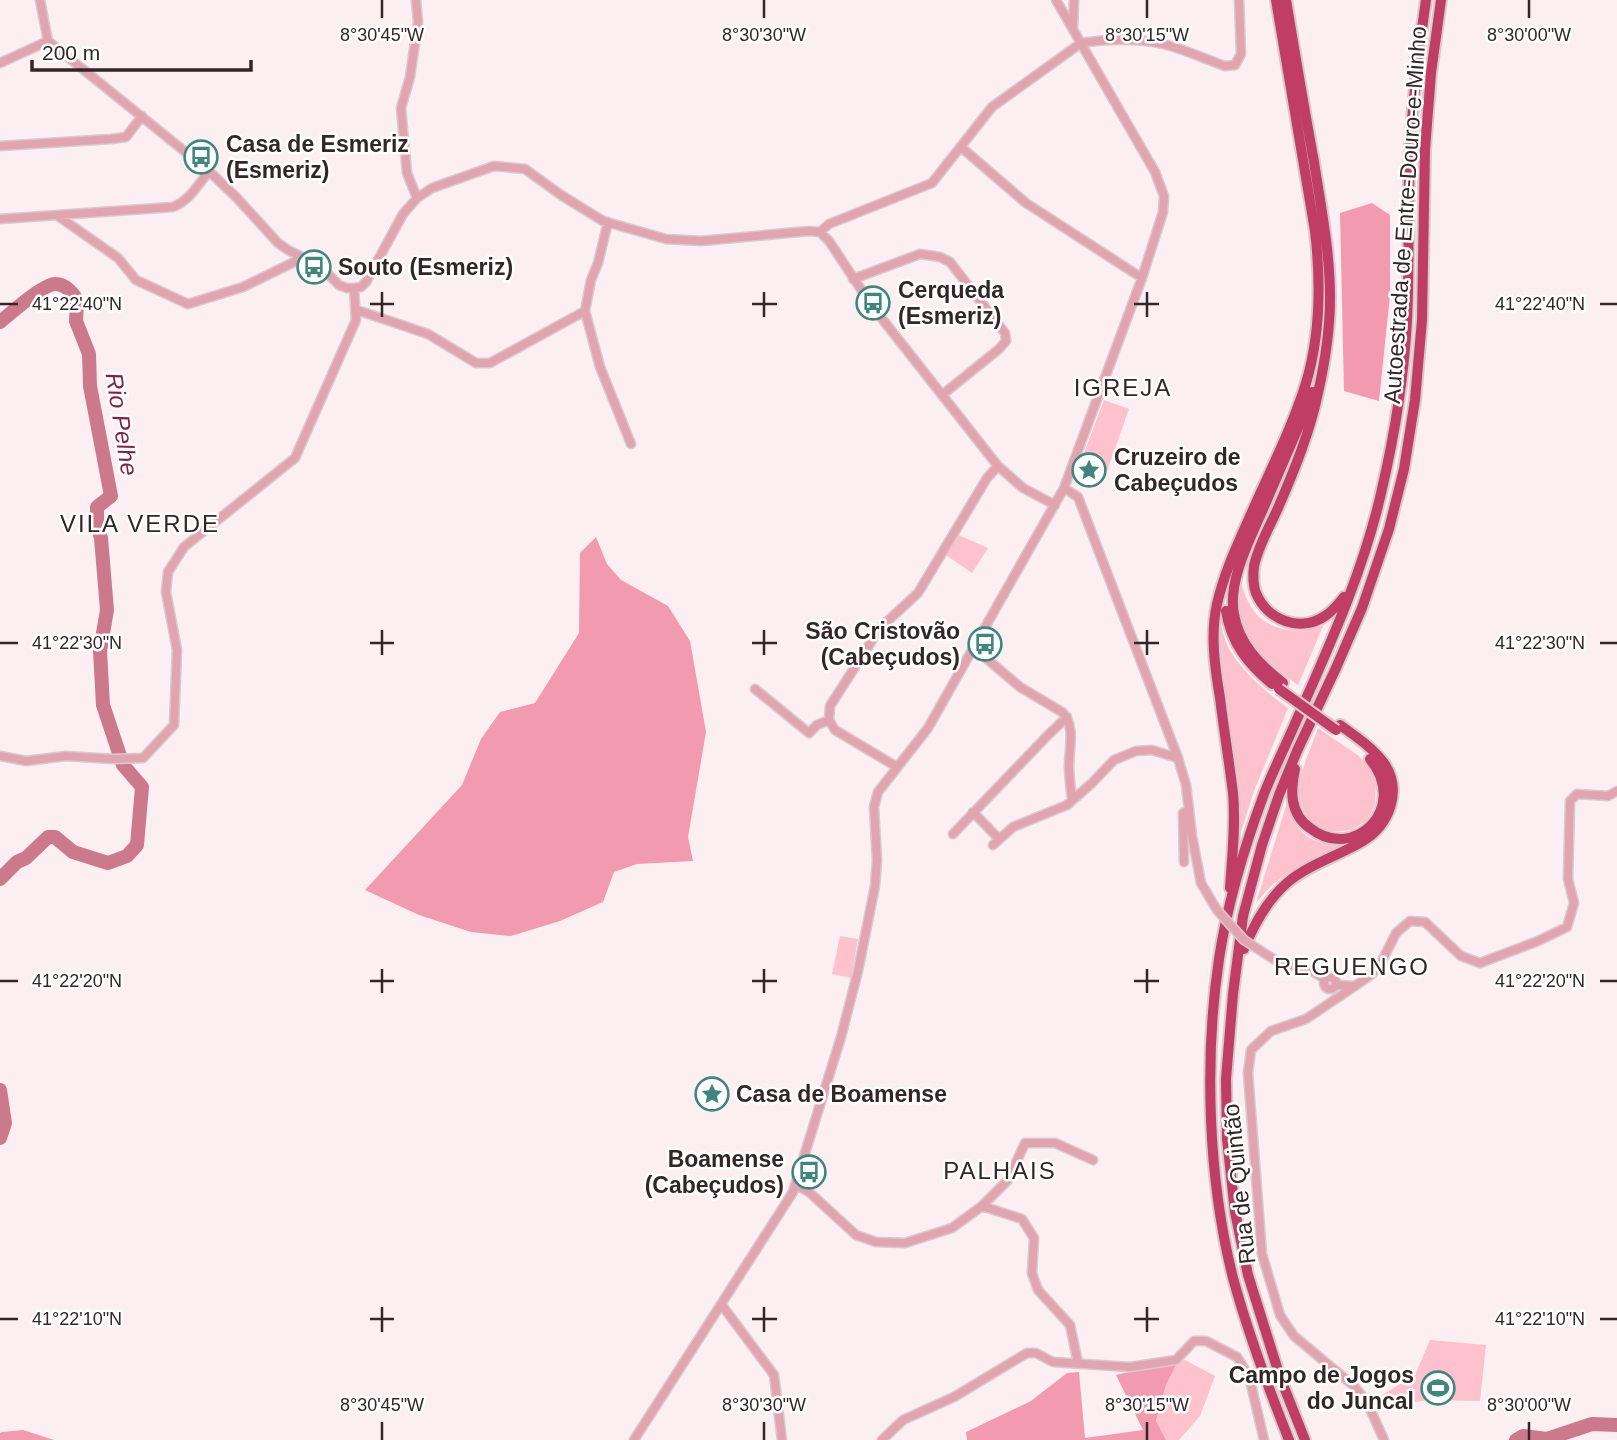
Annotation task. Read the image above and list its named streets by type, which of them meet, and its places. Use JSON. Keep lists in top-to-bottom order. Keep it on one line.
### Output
{"streets":{"highway":["Autoestrada de Entre-Douro-e-Minho"],"street":["Rua de Quintão"]},"districts":["IGREJA","VILA VERDE","REGUENGO","PALHAIS"],"water":["Rio Pelhe"],"places":{"bus stop":["Casa de Esmeriz (Esmeriz)","Souto (Esmeriz)","Cerqueda (Esmeriz)","São Cristovão (Cabeçudos)","Boamense (Cabeçudos)"],"place":["Cruzeiro de Cabeçudos","Casa de Boamense"],"sports":["Campo de Jogos do Juncal"]},"scale_bar":"200 m","coordinates":["8°30'45\"W","8°30'30\"W","8°30'15\"W","8°30'00\"W","41°22'40\"N","41°22'30\"N","41°22'20\"N","41°22'10\"N"]}
